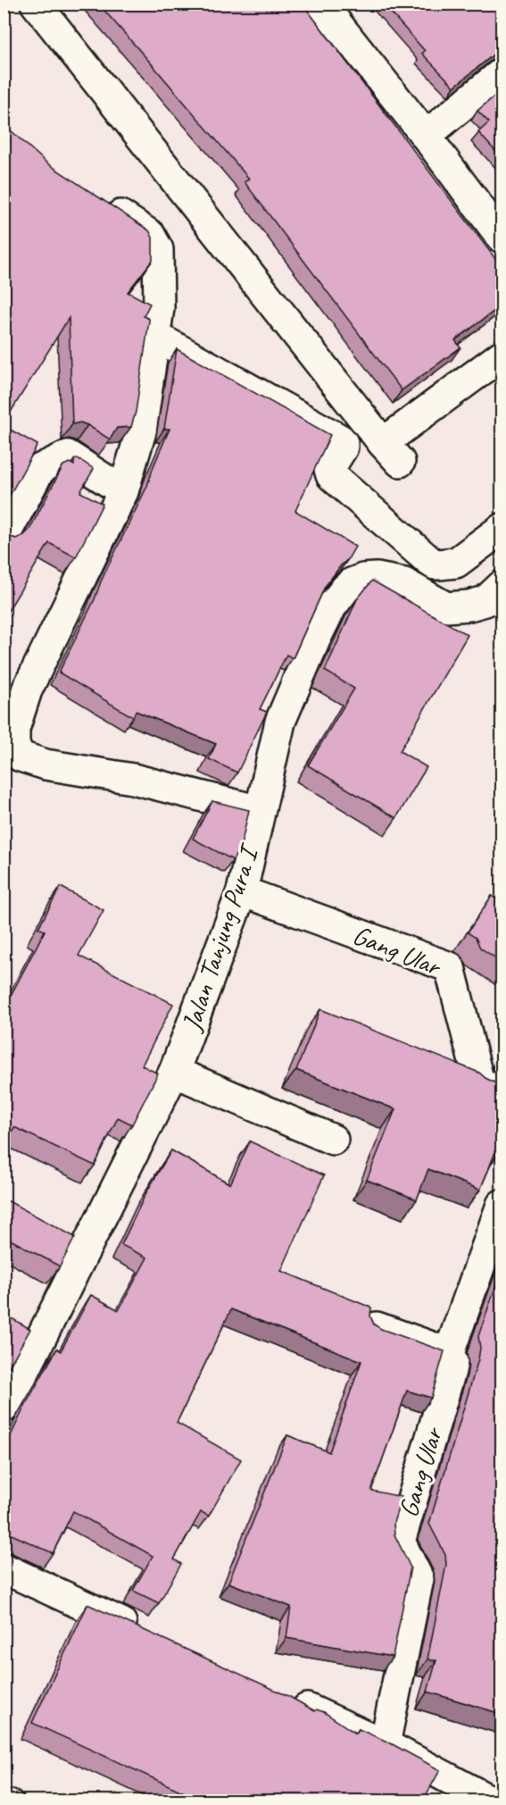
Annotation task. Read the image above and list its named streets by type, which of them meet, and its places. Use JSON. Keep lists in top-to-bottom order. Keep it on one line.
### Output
{"streets":{"street":["Jalan Tanjung Pura I","Gang Ular"]},"crossings":[["Jalan Tanjung Pura I","Gang Ular"]]}
